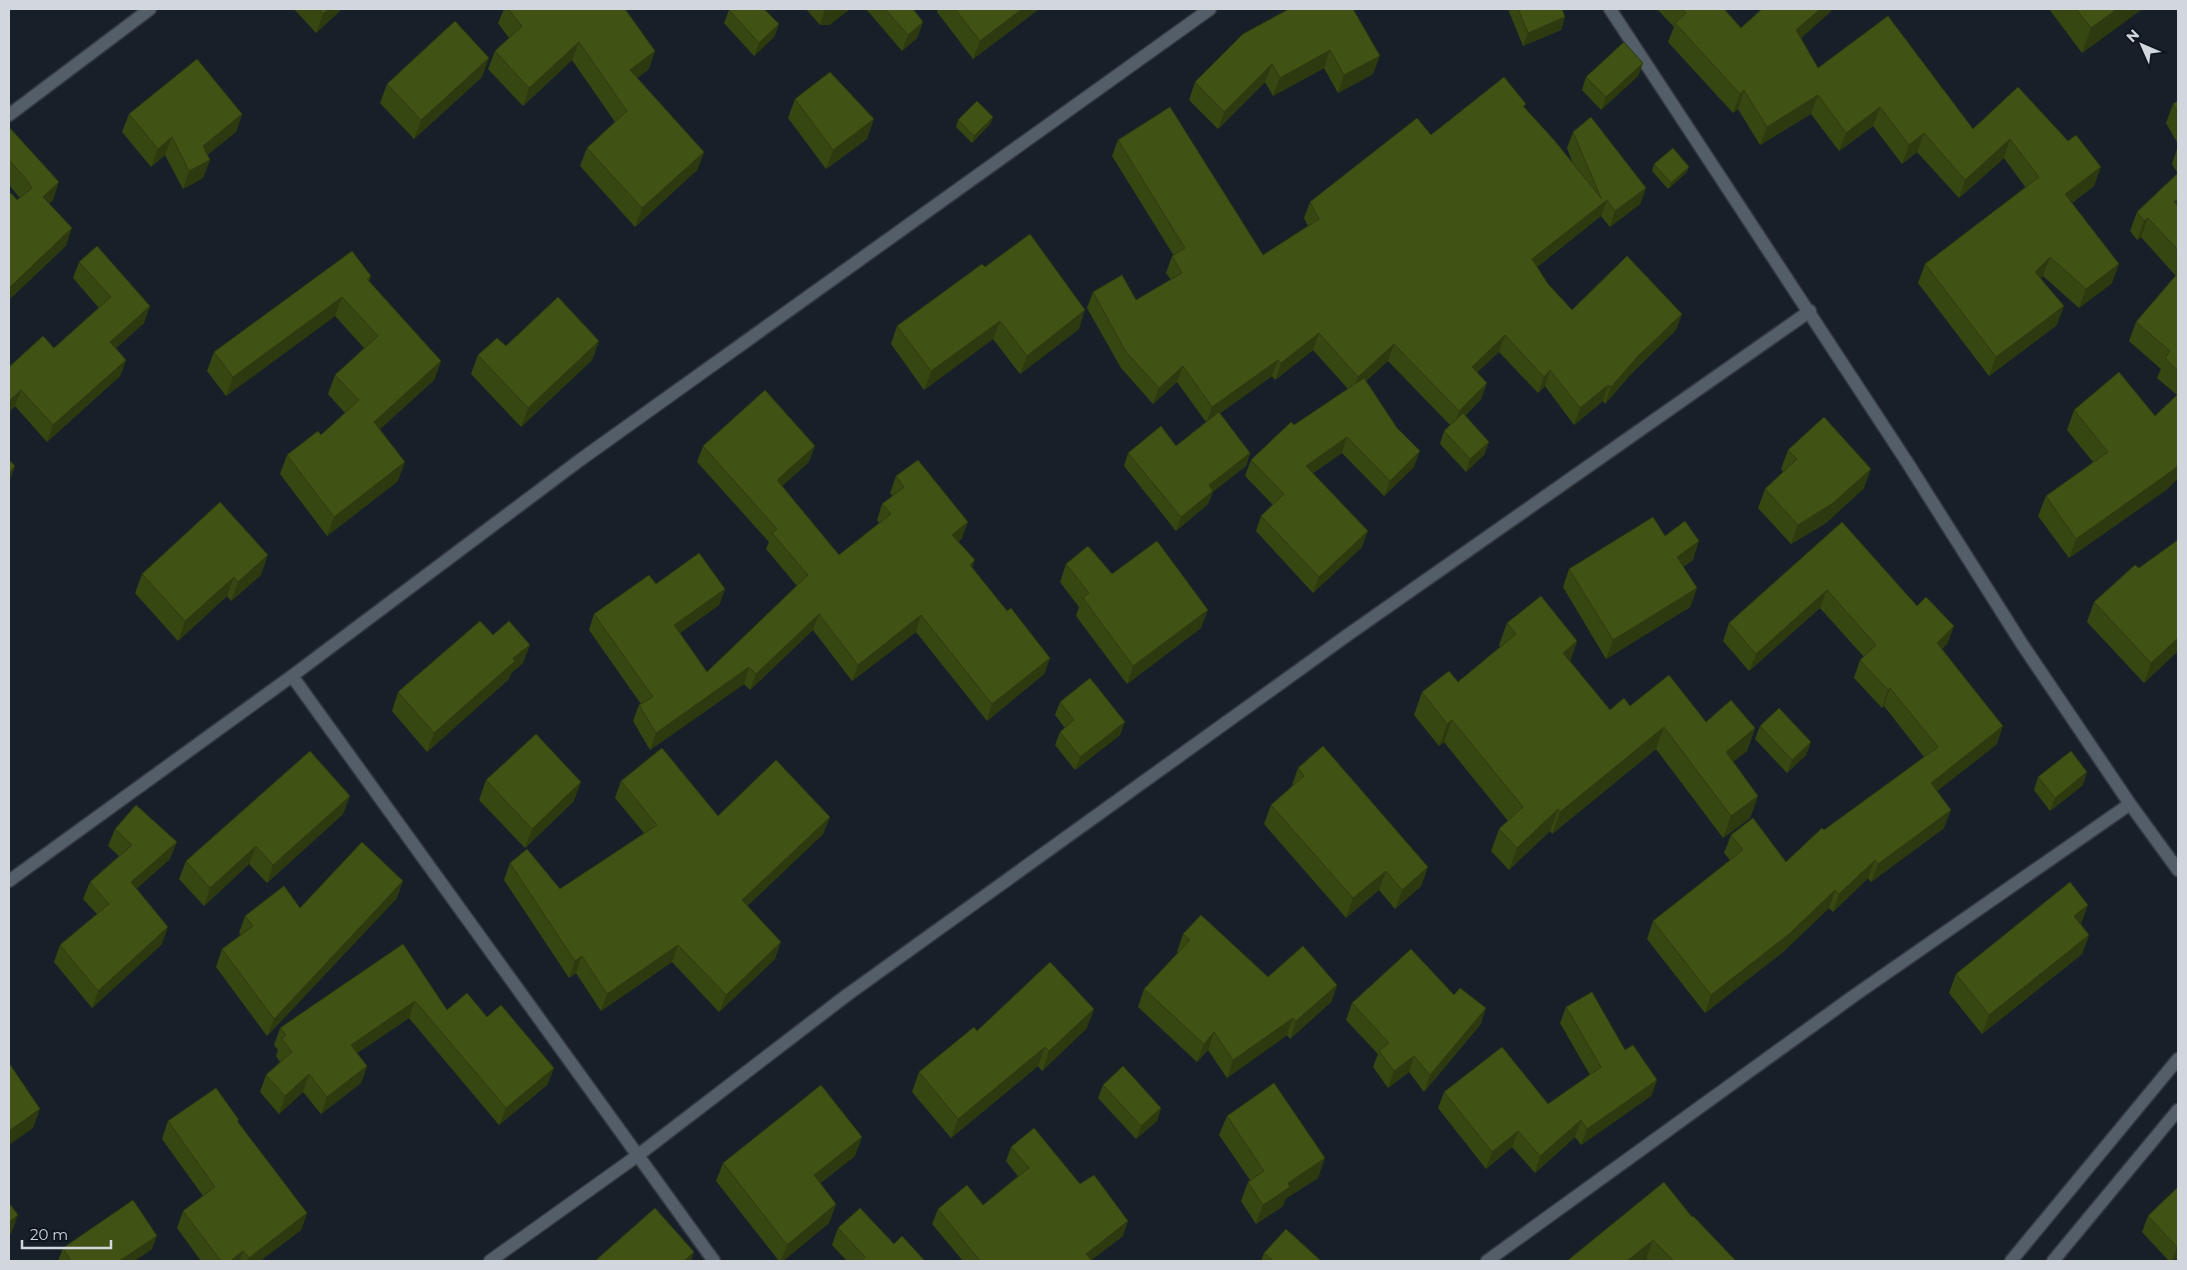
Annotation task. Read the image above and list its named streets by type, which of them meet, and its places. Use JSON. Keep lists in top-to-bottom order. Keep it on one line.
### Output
{"scale_bar":"20 m","north":"top left"}
